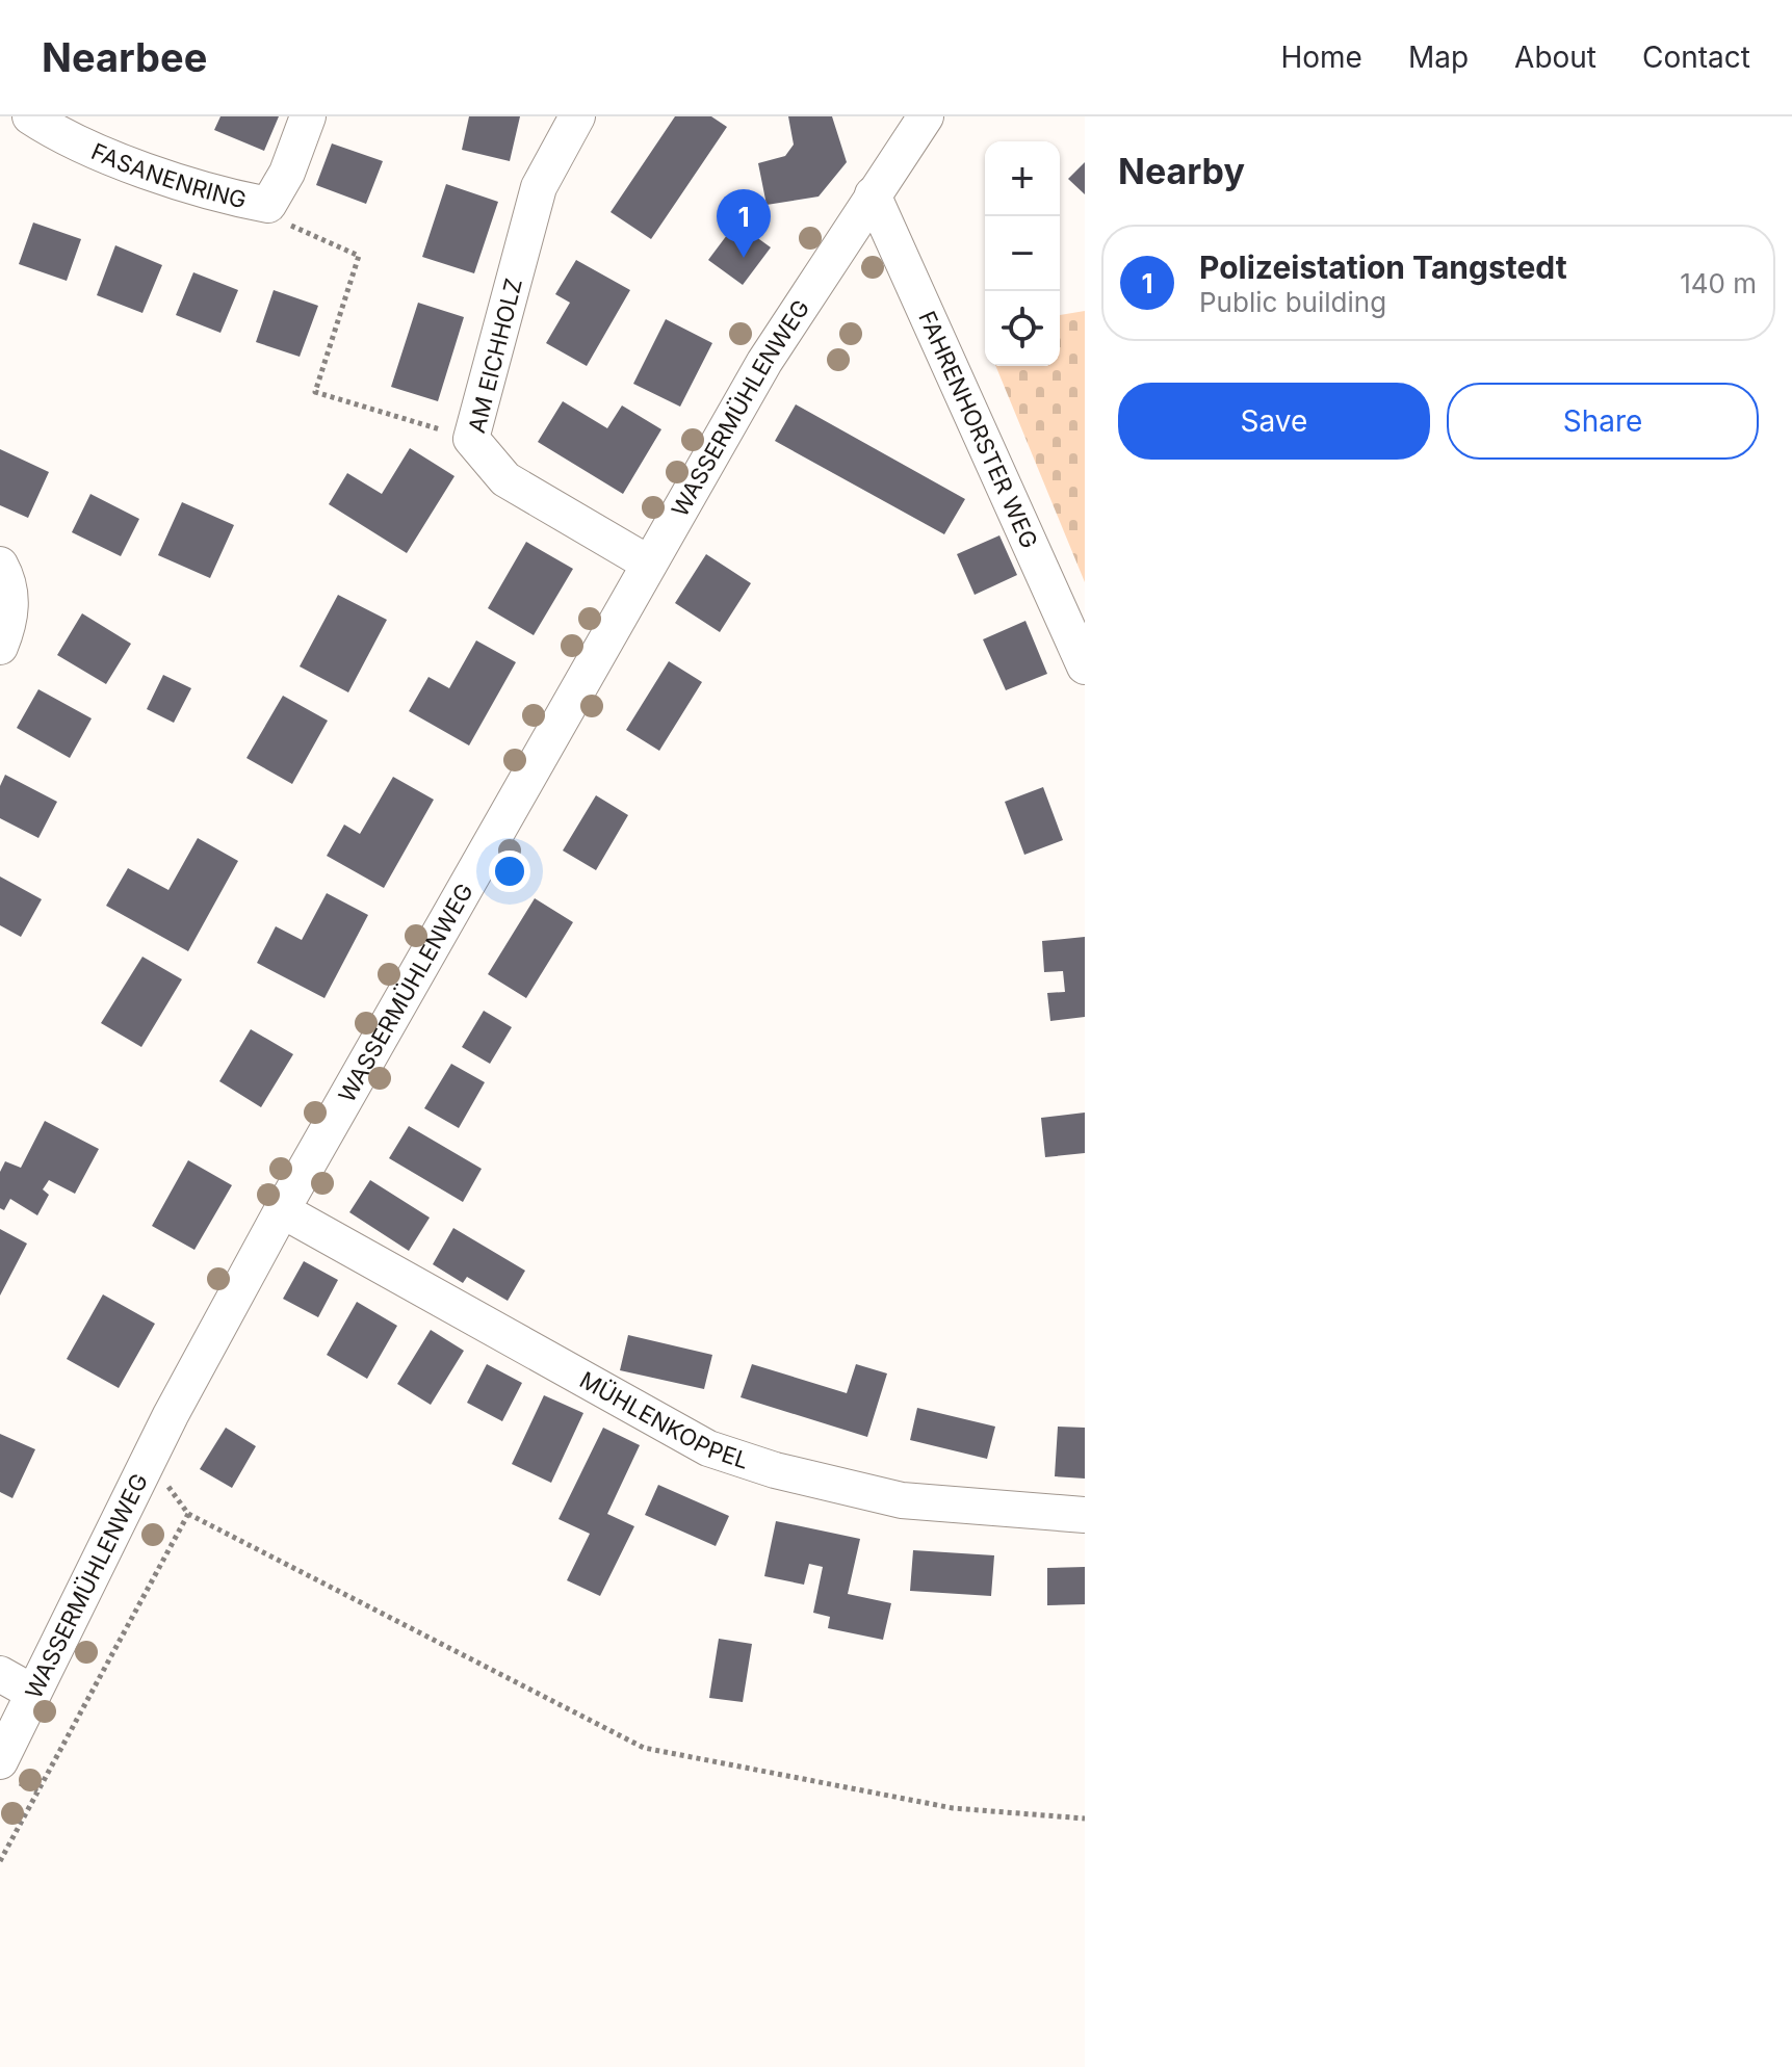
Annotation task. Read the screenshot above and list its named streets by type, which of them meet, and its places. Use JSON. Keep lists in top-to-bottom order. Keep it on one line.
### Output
{"streets":{"street":["FASANENRING","AM EICHHOLZ","WASSERMÜHLENWEG","FAHRENHORSTER WEG","MÜHLENKOPPEL"]},"crossings":[["AM EICHHOLZ","WASSERMÜHLENWEG"],["WASSERMÜHLENWEG","FAHRENHORSTER WEG"],["WASSERMÜHLENWEG","MÜHLENKOPPEL"]],"page":{"header":"Nearbee","nav":["Home","Map","About","Contact"],"heading":"Nearby","map_buttons":["+","−"],"pins":"1","list":[{"mark":"1","name":"Polizeistation Tangstedt","note":"Public building","value":"140 m"}],"buttons":["Save","Share"]}}
